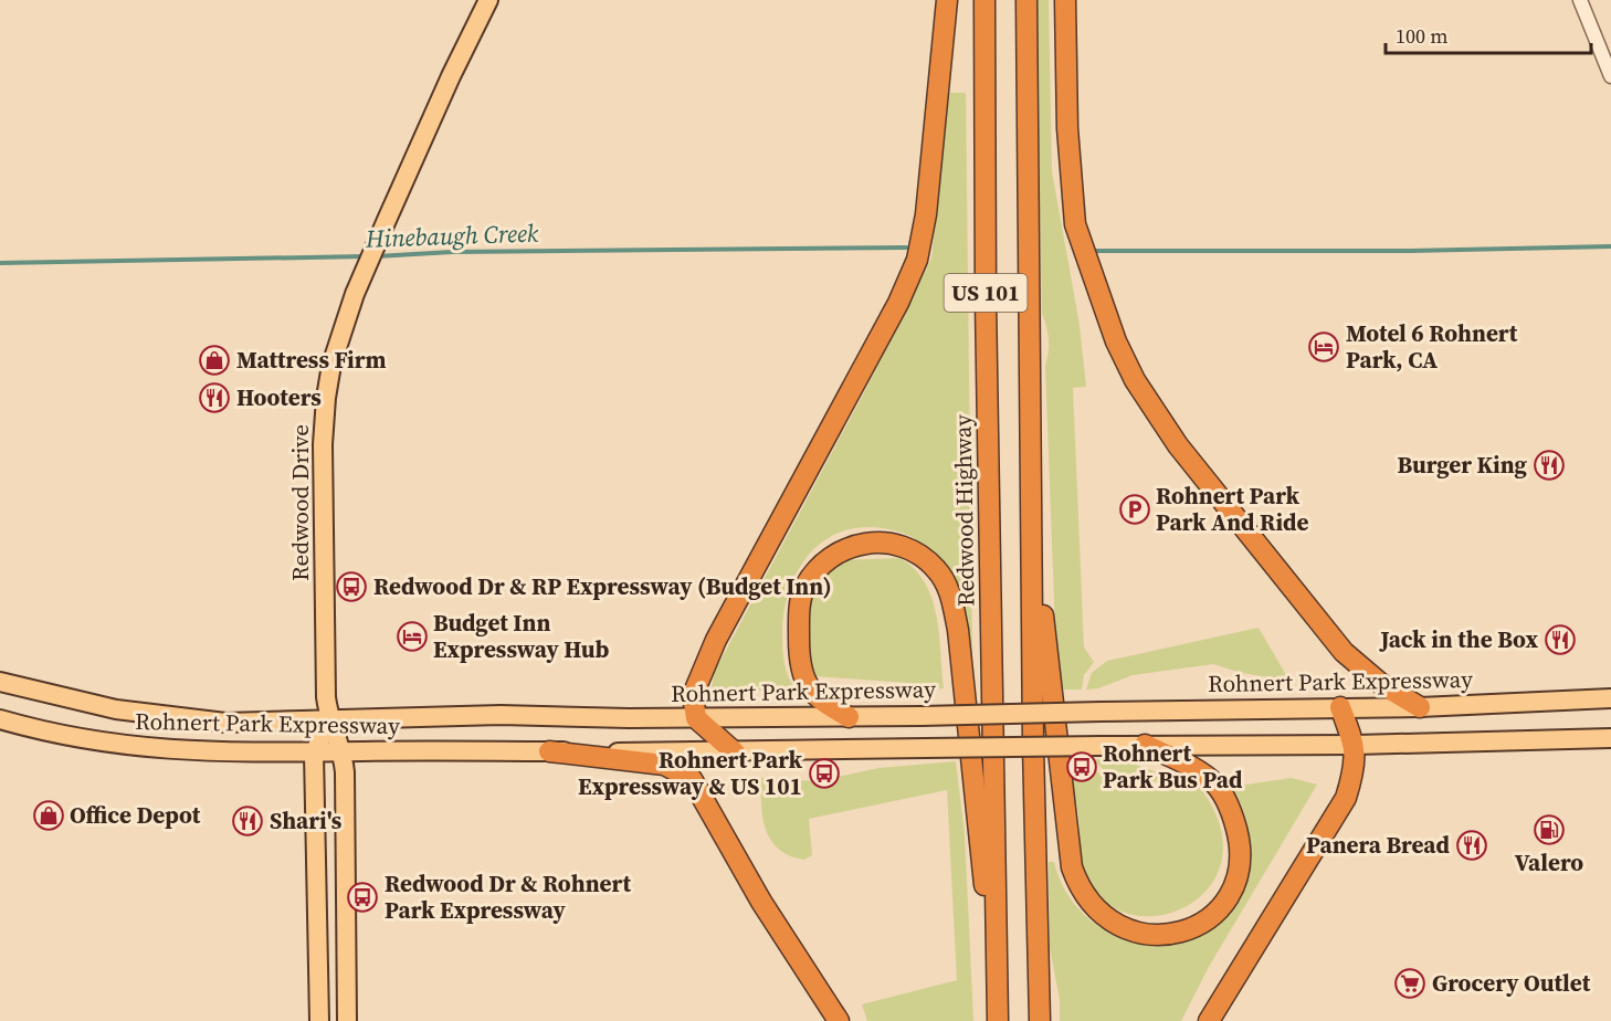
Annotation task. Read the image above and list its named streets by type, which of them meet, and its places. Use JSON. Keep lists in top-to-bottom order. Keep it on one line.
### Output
{"streets":{"highway":["US 101","Redwood Highway"],"main road":["Redwood Drive","Rohnert Park Expressway"]},"crossings":[["Redwood Drive","Rohnert Park Expressway"]],"water":["Hinebaugh Creek"],"places":{"hotel":["Motel 6 Rohnert Park, CA","Budget Inn Expressway Hub"],"shop":["Mattress Firm","Office Depot"],"restaurant":["Hooters","Burger King","Jack in the Box","Shari's","Panera Bread"],"parking":["Rohnert Park Park And Ride"],"bus stop":["Redwood Dr & RP Expressway (Budget Inn)","Rohnert Park Bus Pad","Rohnert Park Expressway & US 101","Redwood Dr & Rohnert Park Expressway"],"fuel station":["Valero"],"supermarket":["Grocery Outlet"]},"scale_bar":"100 m"}
